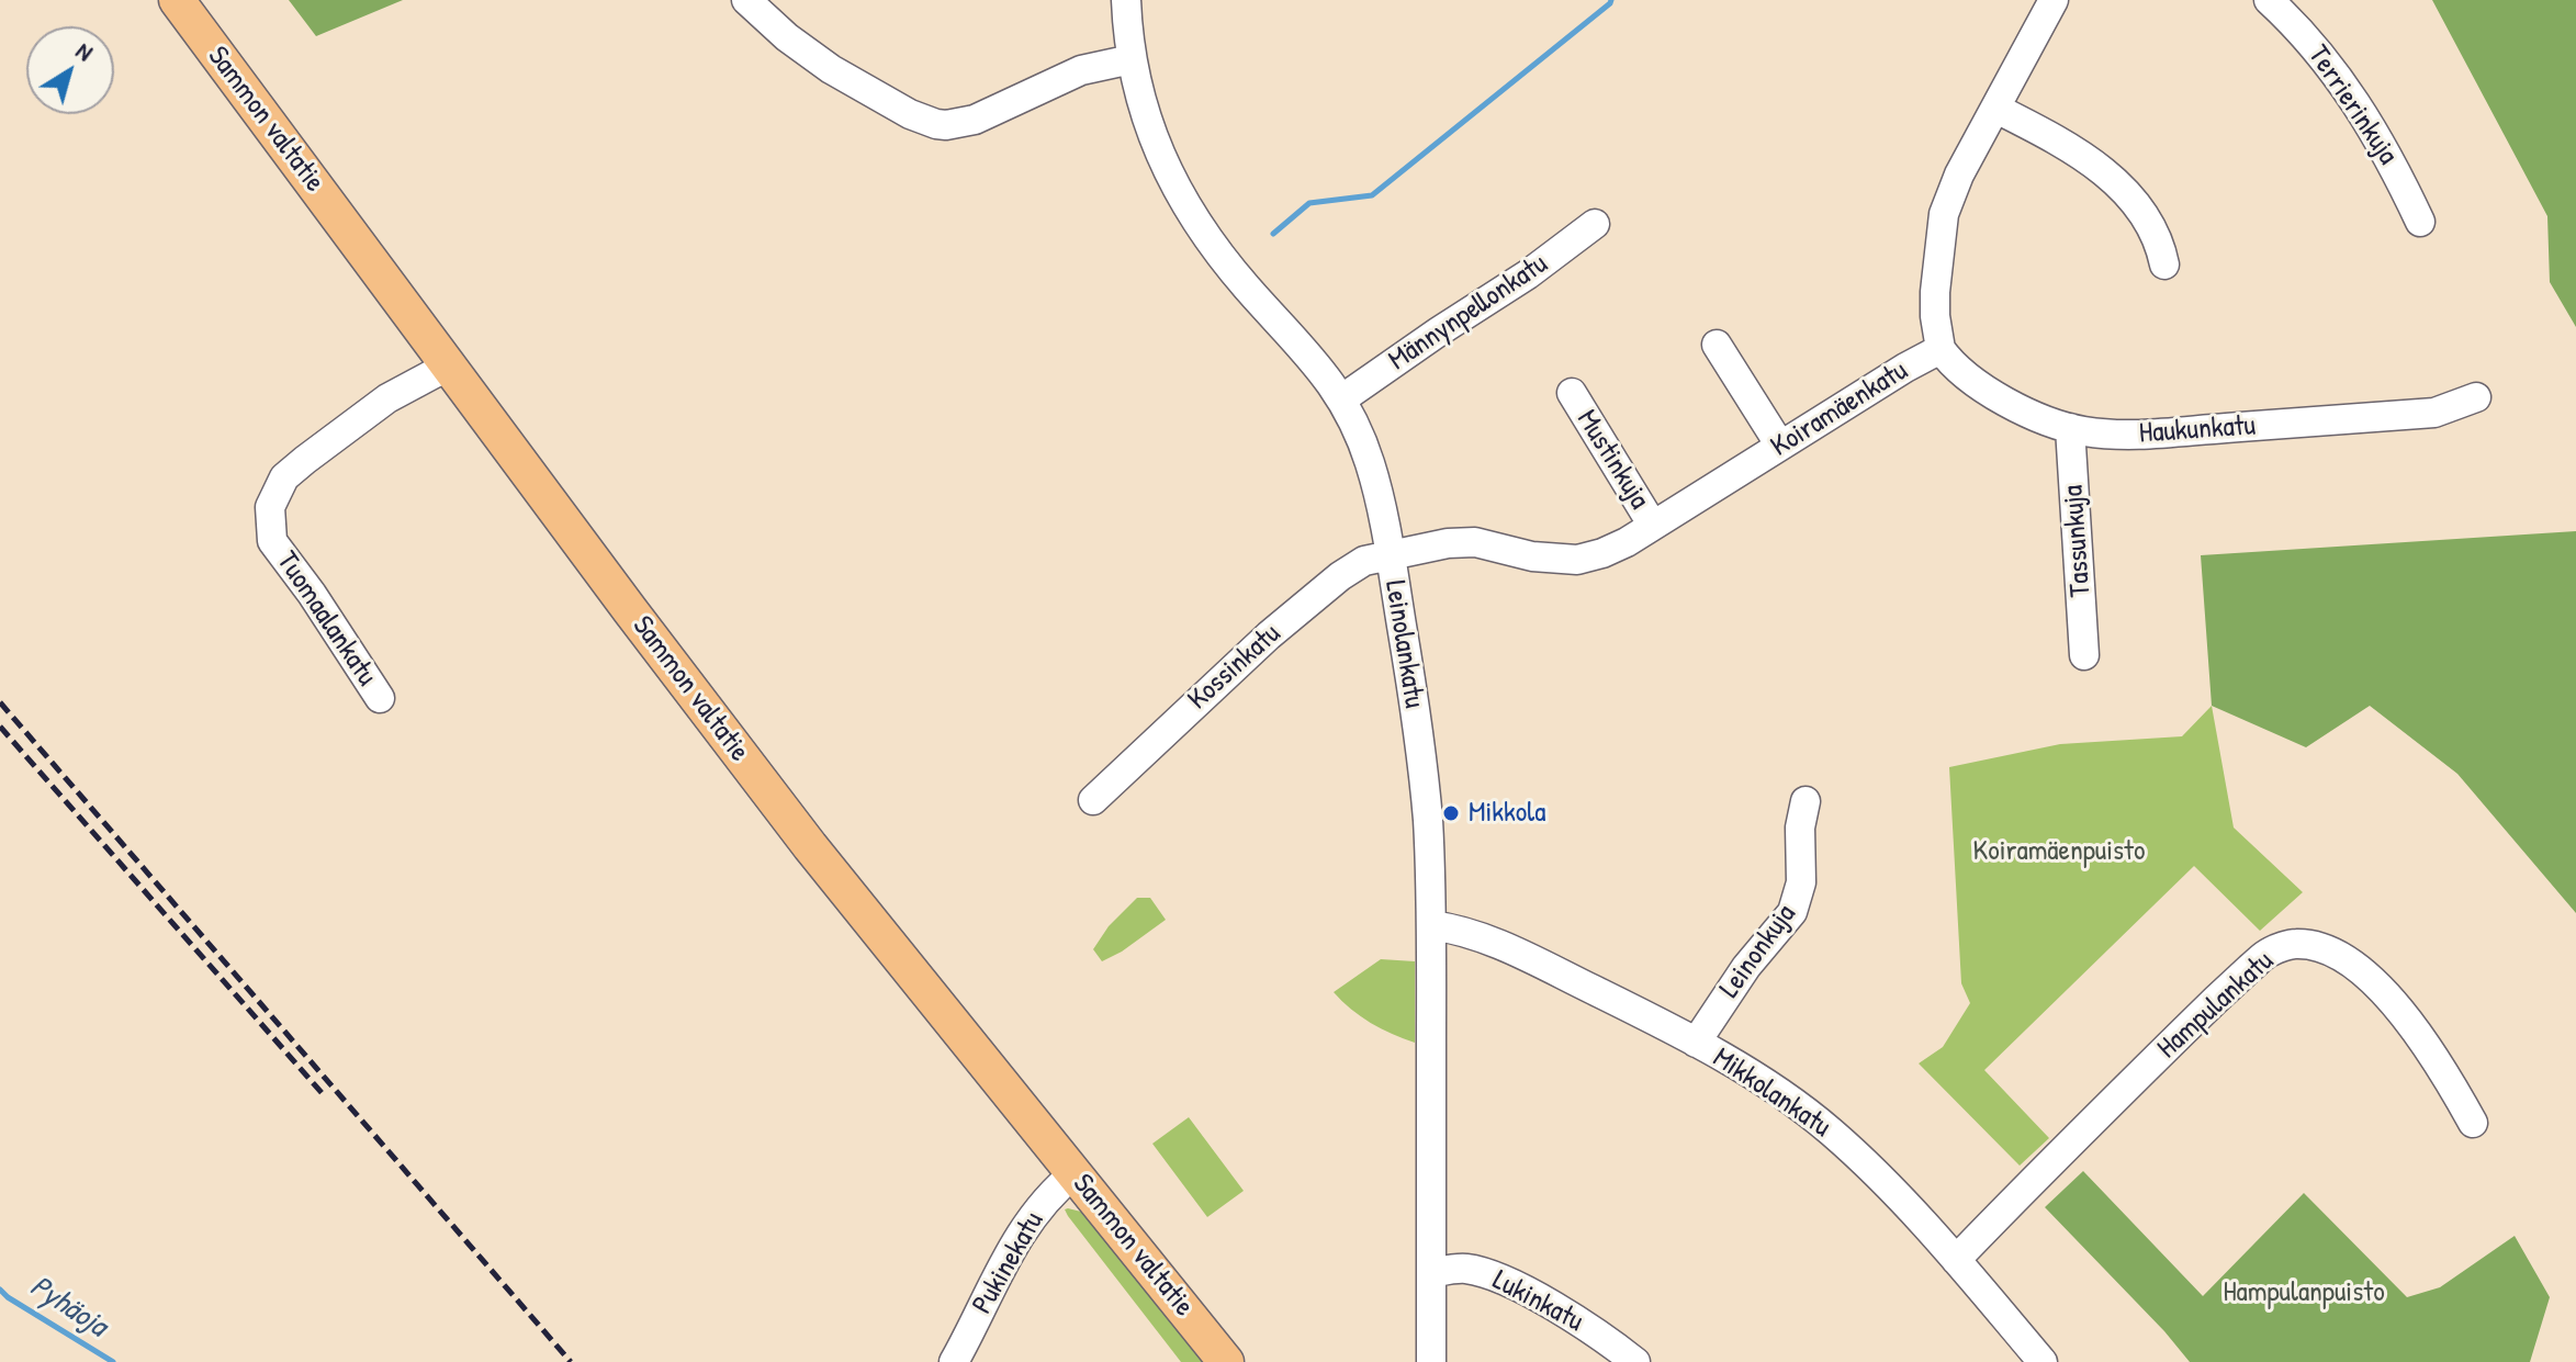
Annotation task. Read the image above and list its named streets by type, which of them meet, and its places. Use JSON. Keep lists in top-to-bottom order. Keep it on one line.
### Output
{"streets":{"main road":["Sammon valtatie"],"street":["Terrierinkuja","Männynpellonkatu","Koiramäenkatu","Haukunkatu","Mustinkuja","Tassunkuja","Tuomaalankatu","Leinolankatu","Kossinkatu","Leinonkuja","Hampulankatu","Mikkolankatu","Pukinekatu","Lukinkatu"]},"crossings":[["Sammon valtatie","Tuomaalankatu"],["Sammon valtatie","Pukinekatu"],["Männynpellonkatu","Leinolankatu"],["Koiramäenkatu","Haukunkatu"],["Koiramäenkatu","Mustinkuja"],["Koiramäenkatu","Leinolankatu"],["Koiramäenkatu","Kossinkatu"],["Haukunkatu","Tassunkuja"],["Leinolankatu","Kossinkatu"],["Leinolankatu","Mikkolankatu"],["Leinolankatu","Lukinkatu"],["Leinonkuja","Mikkolankatu"],["Hampulankatu","Mikkolankatu"]],"water":["Pyhäoja"],"parks":["Koiramäenpuisto","Hampulanpuisto"],"places":["Mikkola"],"north":"top right"}
